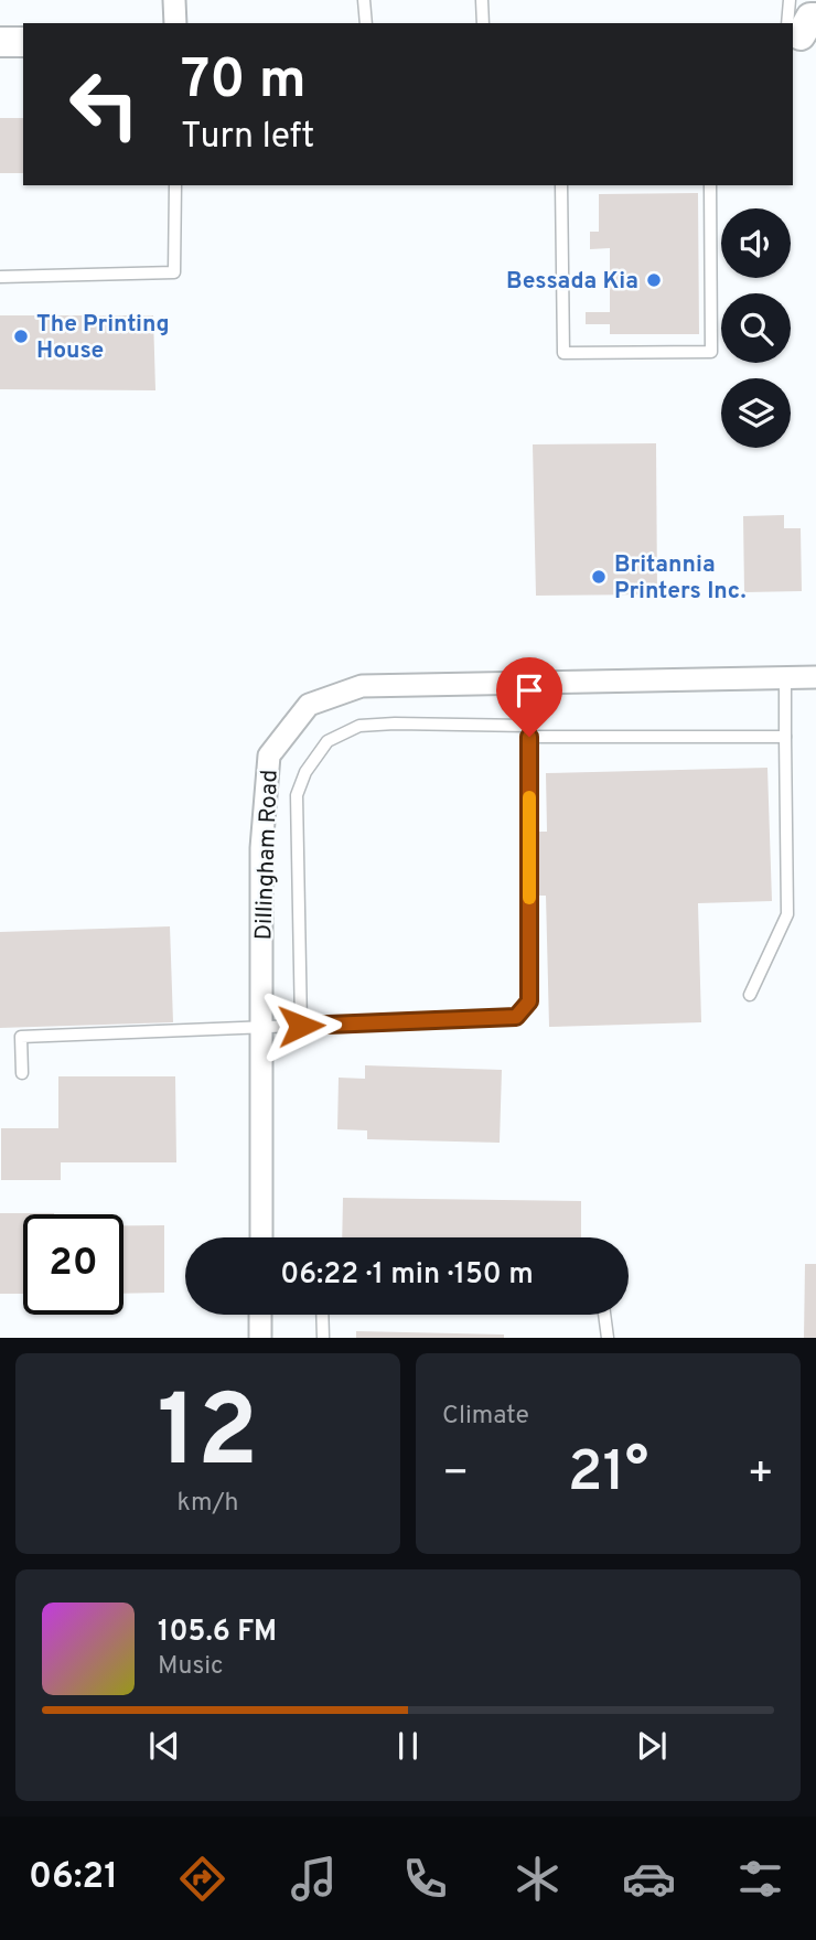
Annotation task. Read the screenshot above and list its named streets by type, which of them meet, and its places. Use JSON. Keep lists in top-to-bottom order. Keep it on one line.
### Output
{"streets":{"street":["Dillingham Road"]},"places":["Bessada Kia","The Printing House","Britannia Printers Inc."],"page":{"turn":["70 m","Turn left"],"limit":"20","trip":"06:22 · 1 min · 150 m","tile":[["12","km/h"],"Climate"],"heat":["−","21°","+"],"song":["105.6 FM","Music"],"tabs":"06:21"}}
